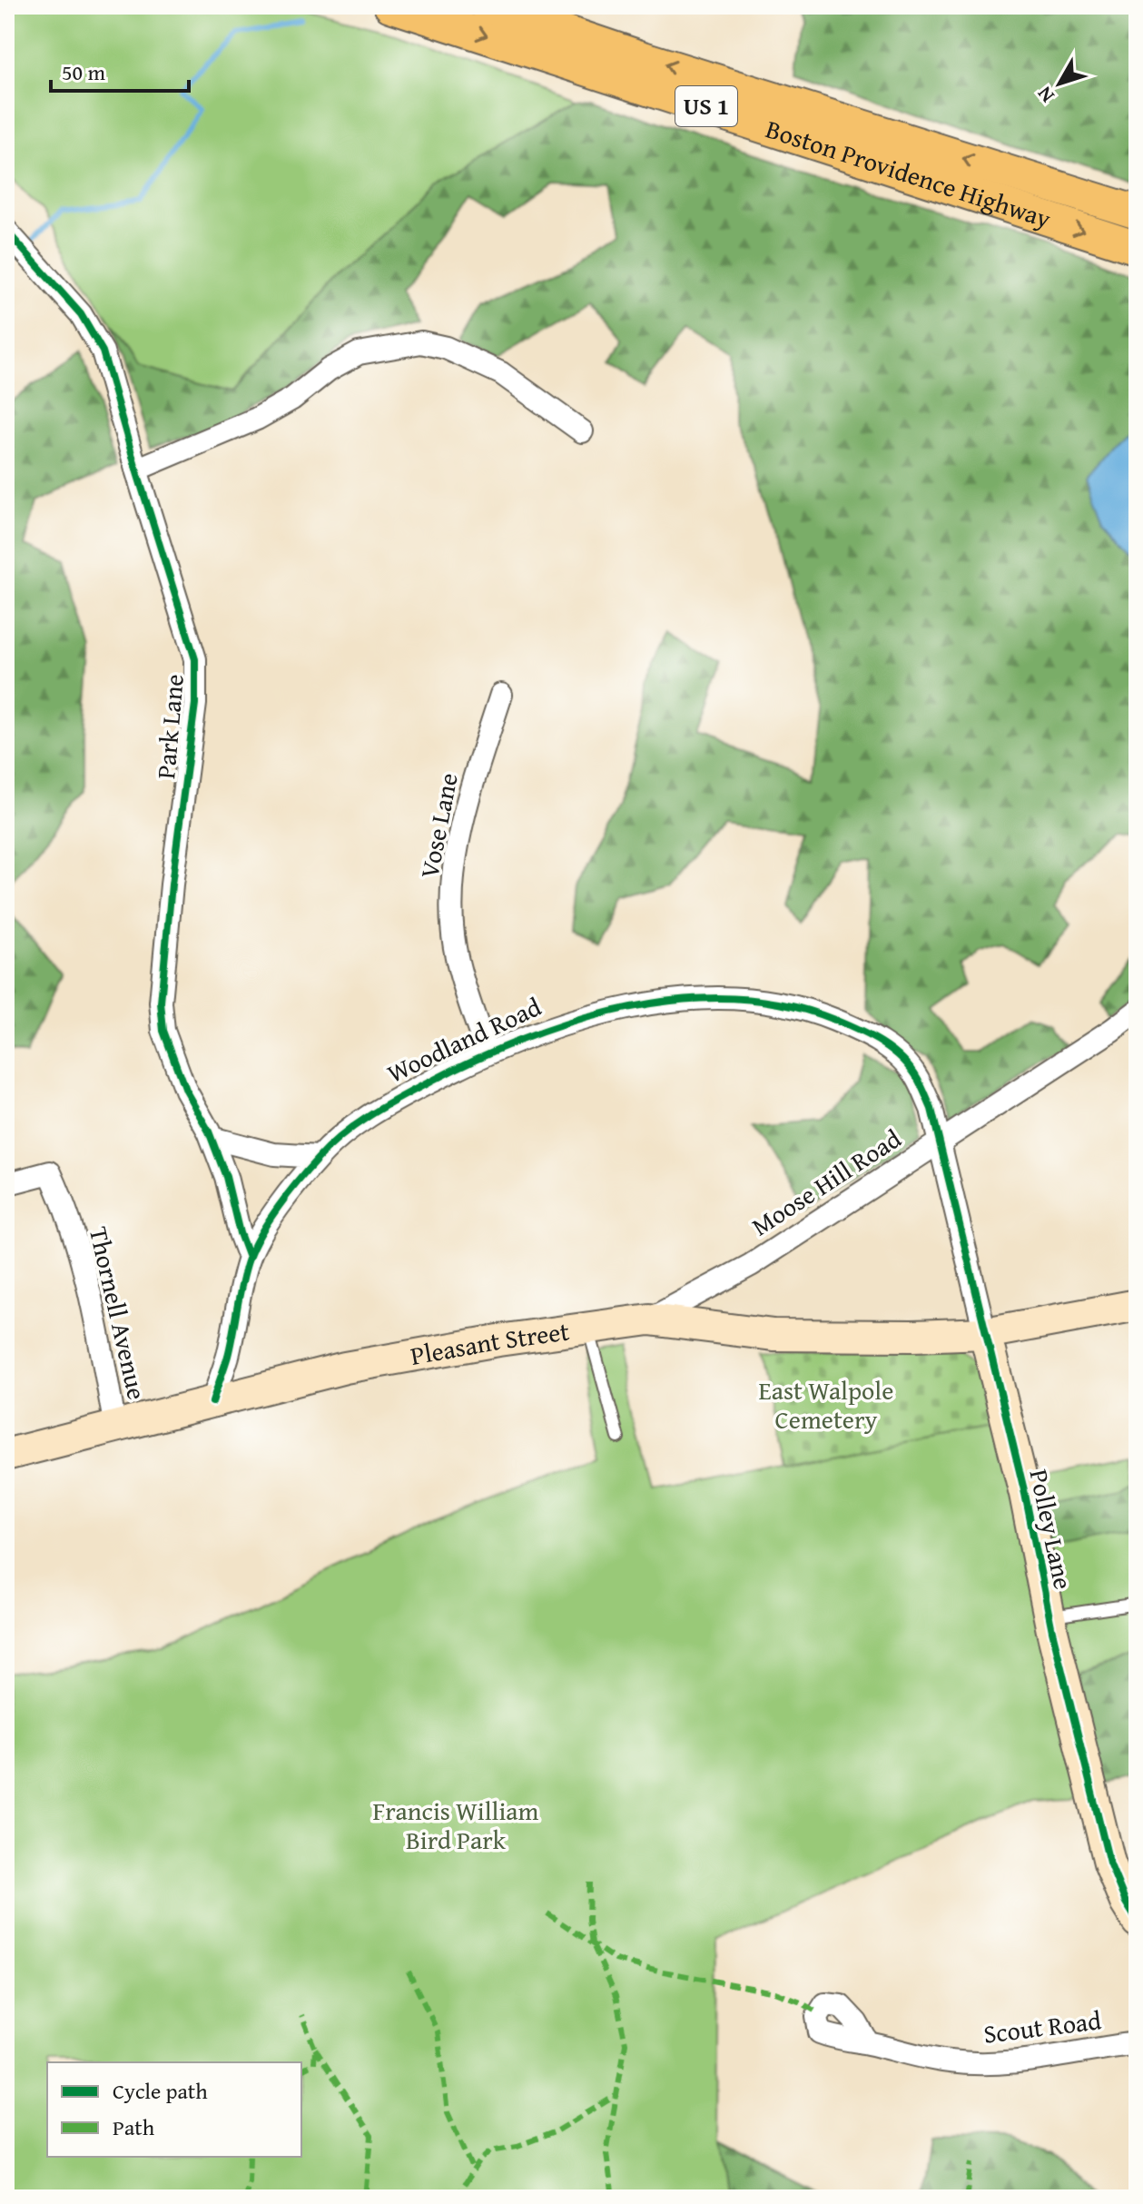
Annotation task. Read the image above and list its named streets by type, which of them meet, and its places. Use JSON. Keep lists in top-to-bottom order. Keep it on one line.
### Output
{"streets":{"main road":["US 1","Boston Providence Highway"],"street":["Park Lane","Vose Lane","Woodland Road","Moose Hill Road","Thornell Avenue","Pleasant Street","Polley Lane","Scout Road"]},"crossings":[["Park Lane","Woodland Road"],["Vose Lane","Woodland Road"],["Woodland Road","Moose Hill Road"],["Woodland Road","Pleasant Street"],["Woodland Road","Polley Lane"],["Moose Hill Road","Pleasant Street"],["Moose Hill Road","Polley Lane"],["Thornell Avenue","Pleasant Street"],["Pleasant Street","Polley Lane"]],"parks":["East Walpole Cemetery","Francis William Bird Park"],"legend":["Cycle path","Path"],"scale_bar":"50 m","north":"bottom left"}
